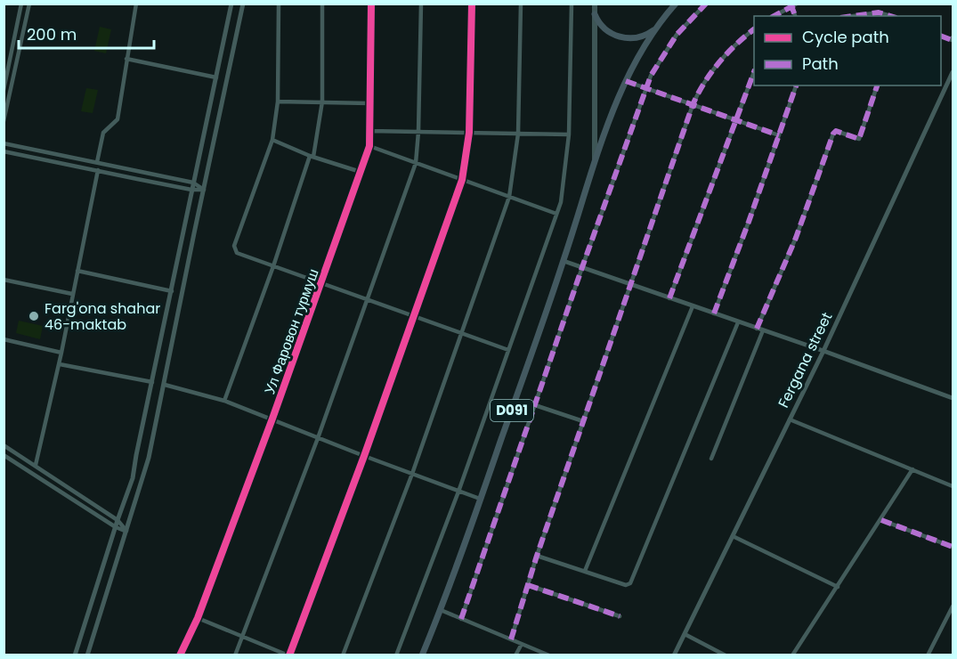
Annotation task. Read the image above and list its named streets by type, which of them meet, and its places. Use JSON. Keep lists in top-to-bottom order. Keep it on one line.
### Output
{"streets":{"main road":["D091"],"street":["Ул Фаровон турмуш","Fergana street"]},"places":["Farg'ona shahar 46-maktab"],"legend":["Cycle path","Path"],"scale_bar":"200 m"}
